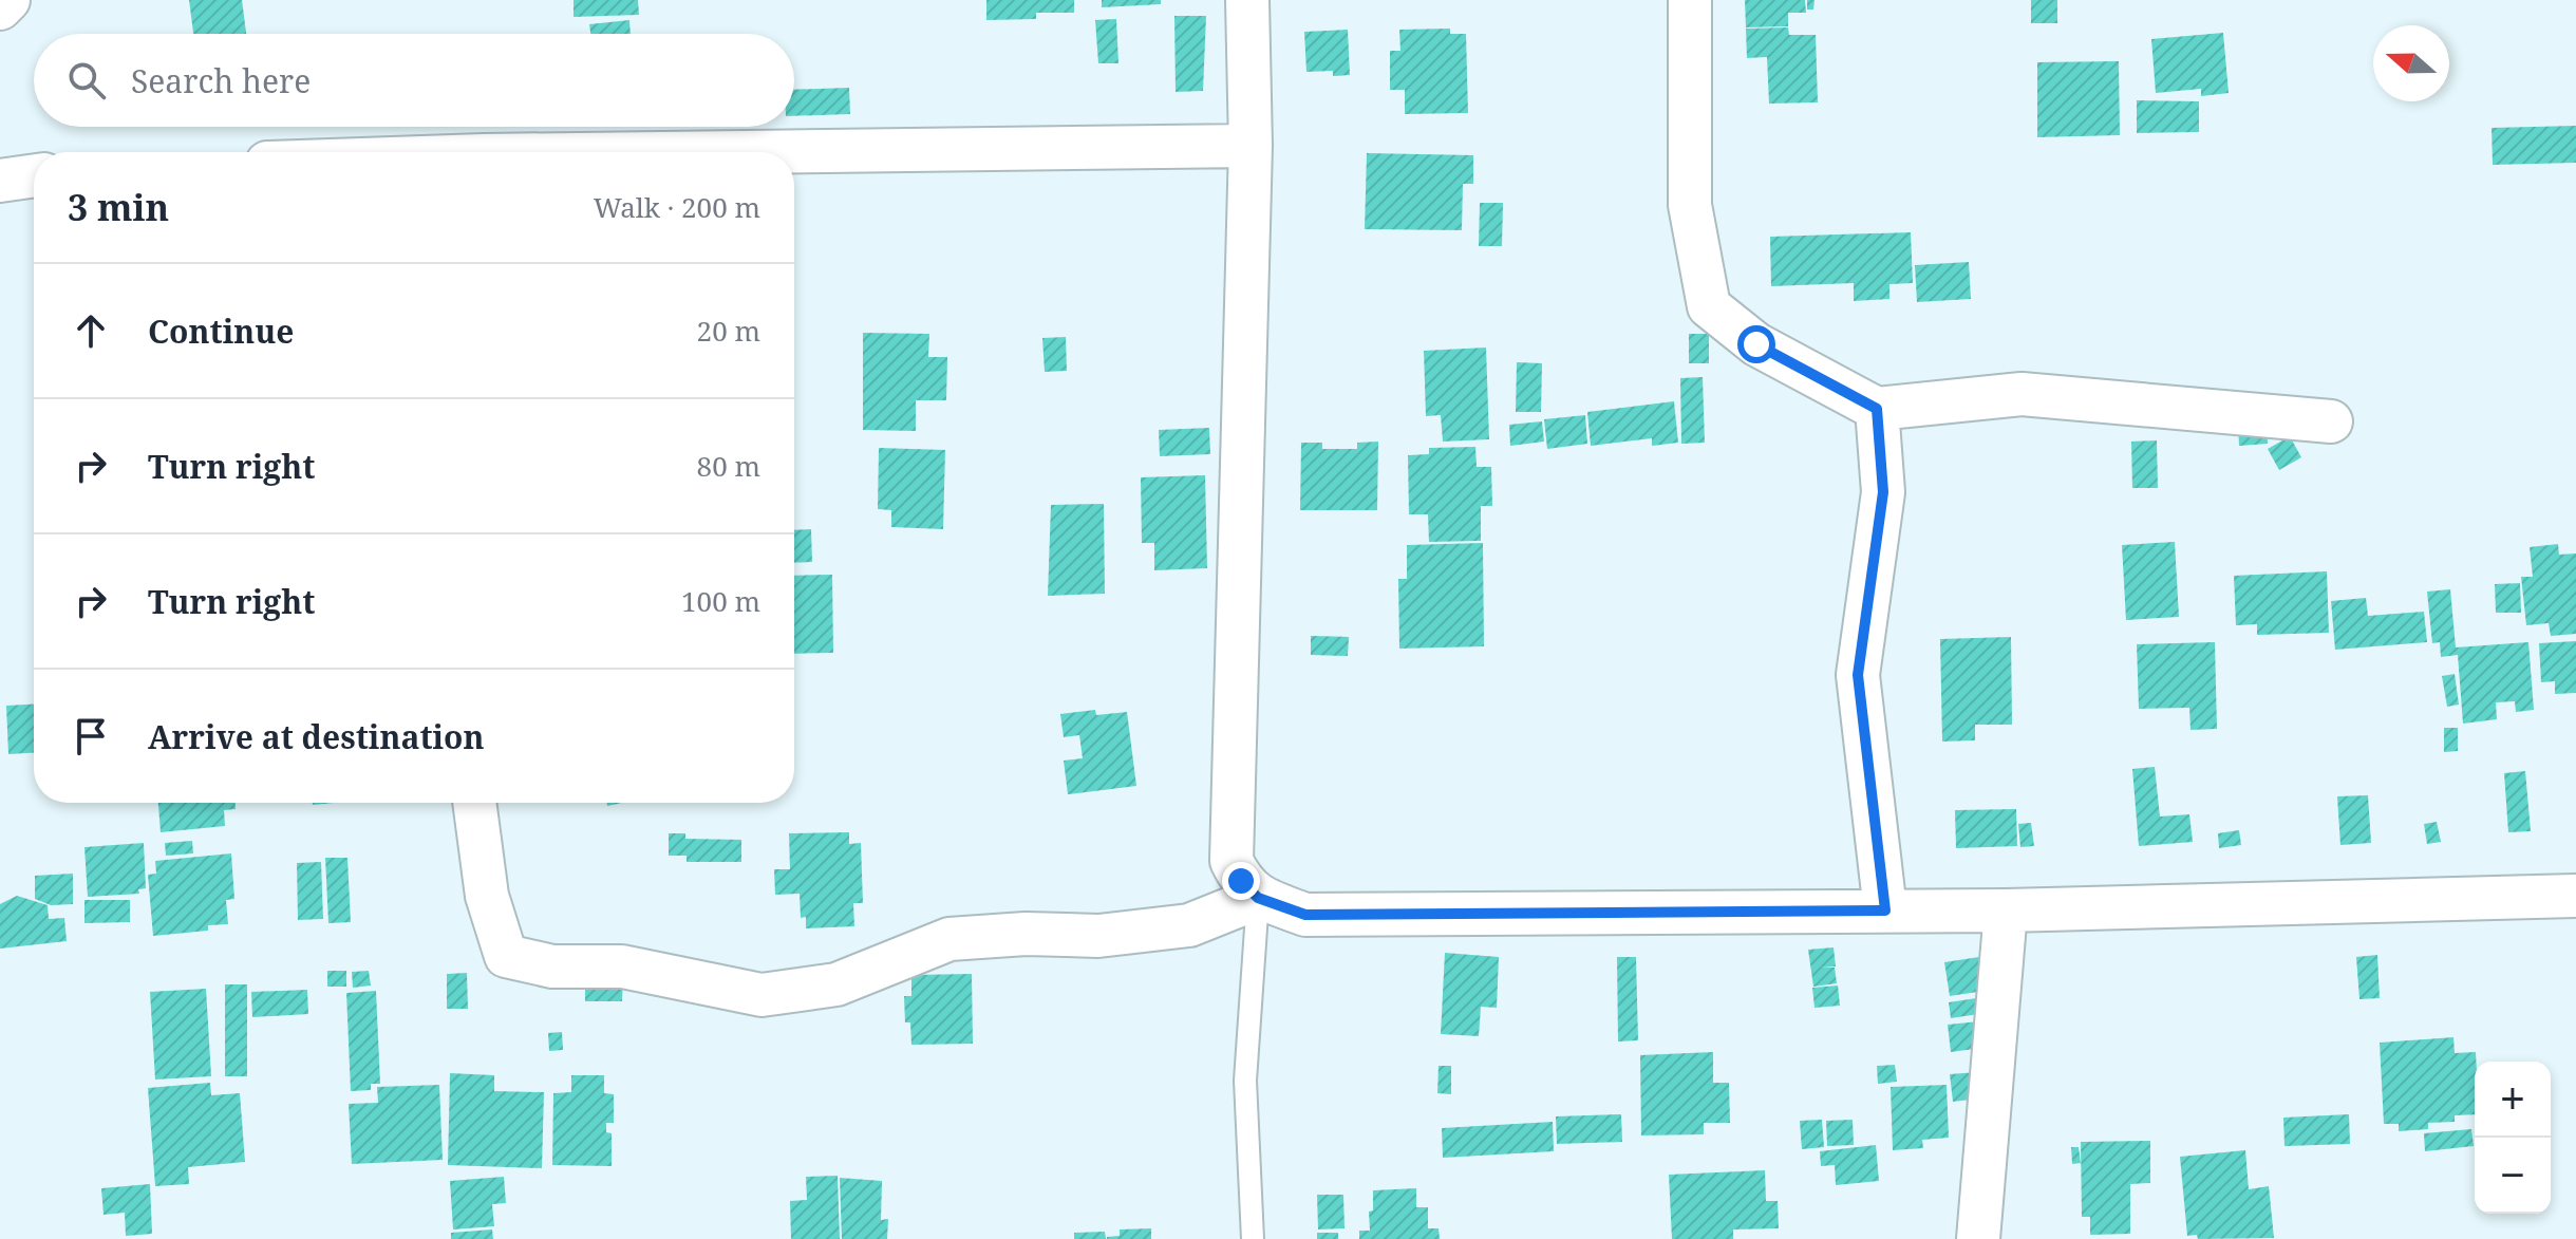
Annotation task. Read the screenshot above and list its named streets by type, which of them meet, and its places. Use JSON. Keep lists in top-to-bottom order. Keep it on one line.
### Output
{"north":"left","page":{"search":"Search here","heading":["3 min","Walk · 200 m"],"list":[["Continue","20 m"],["Turn right","80 m"],["Turn right","100 m"],"Arrive at destination"],"map_buttons":["+","−"]}}
